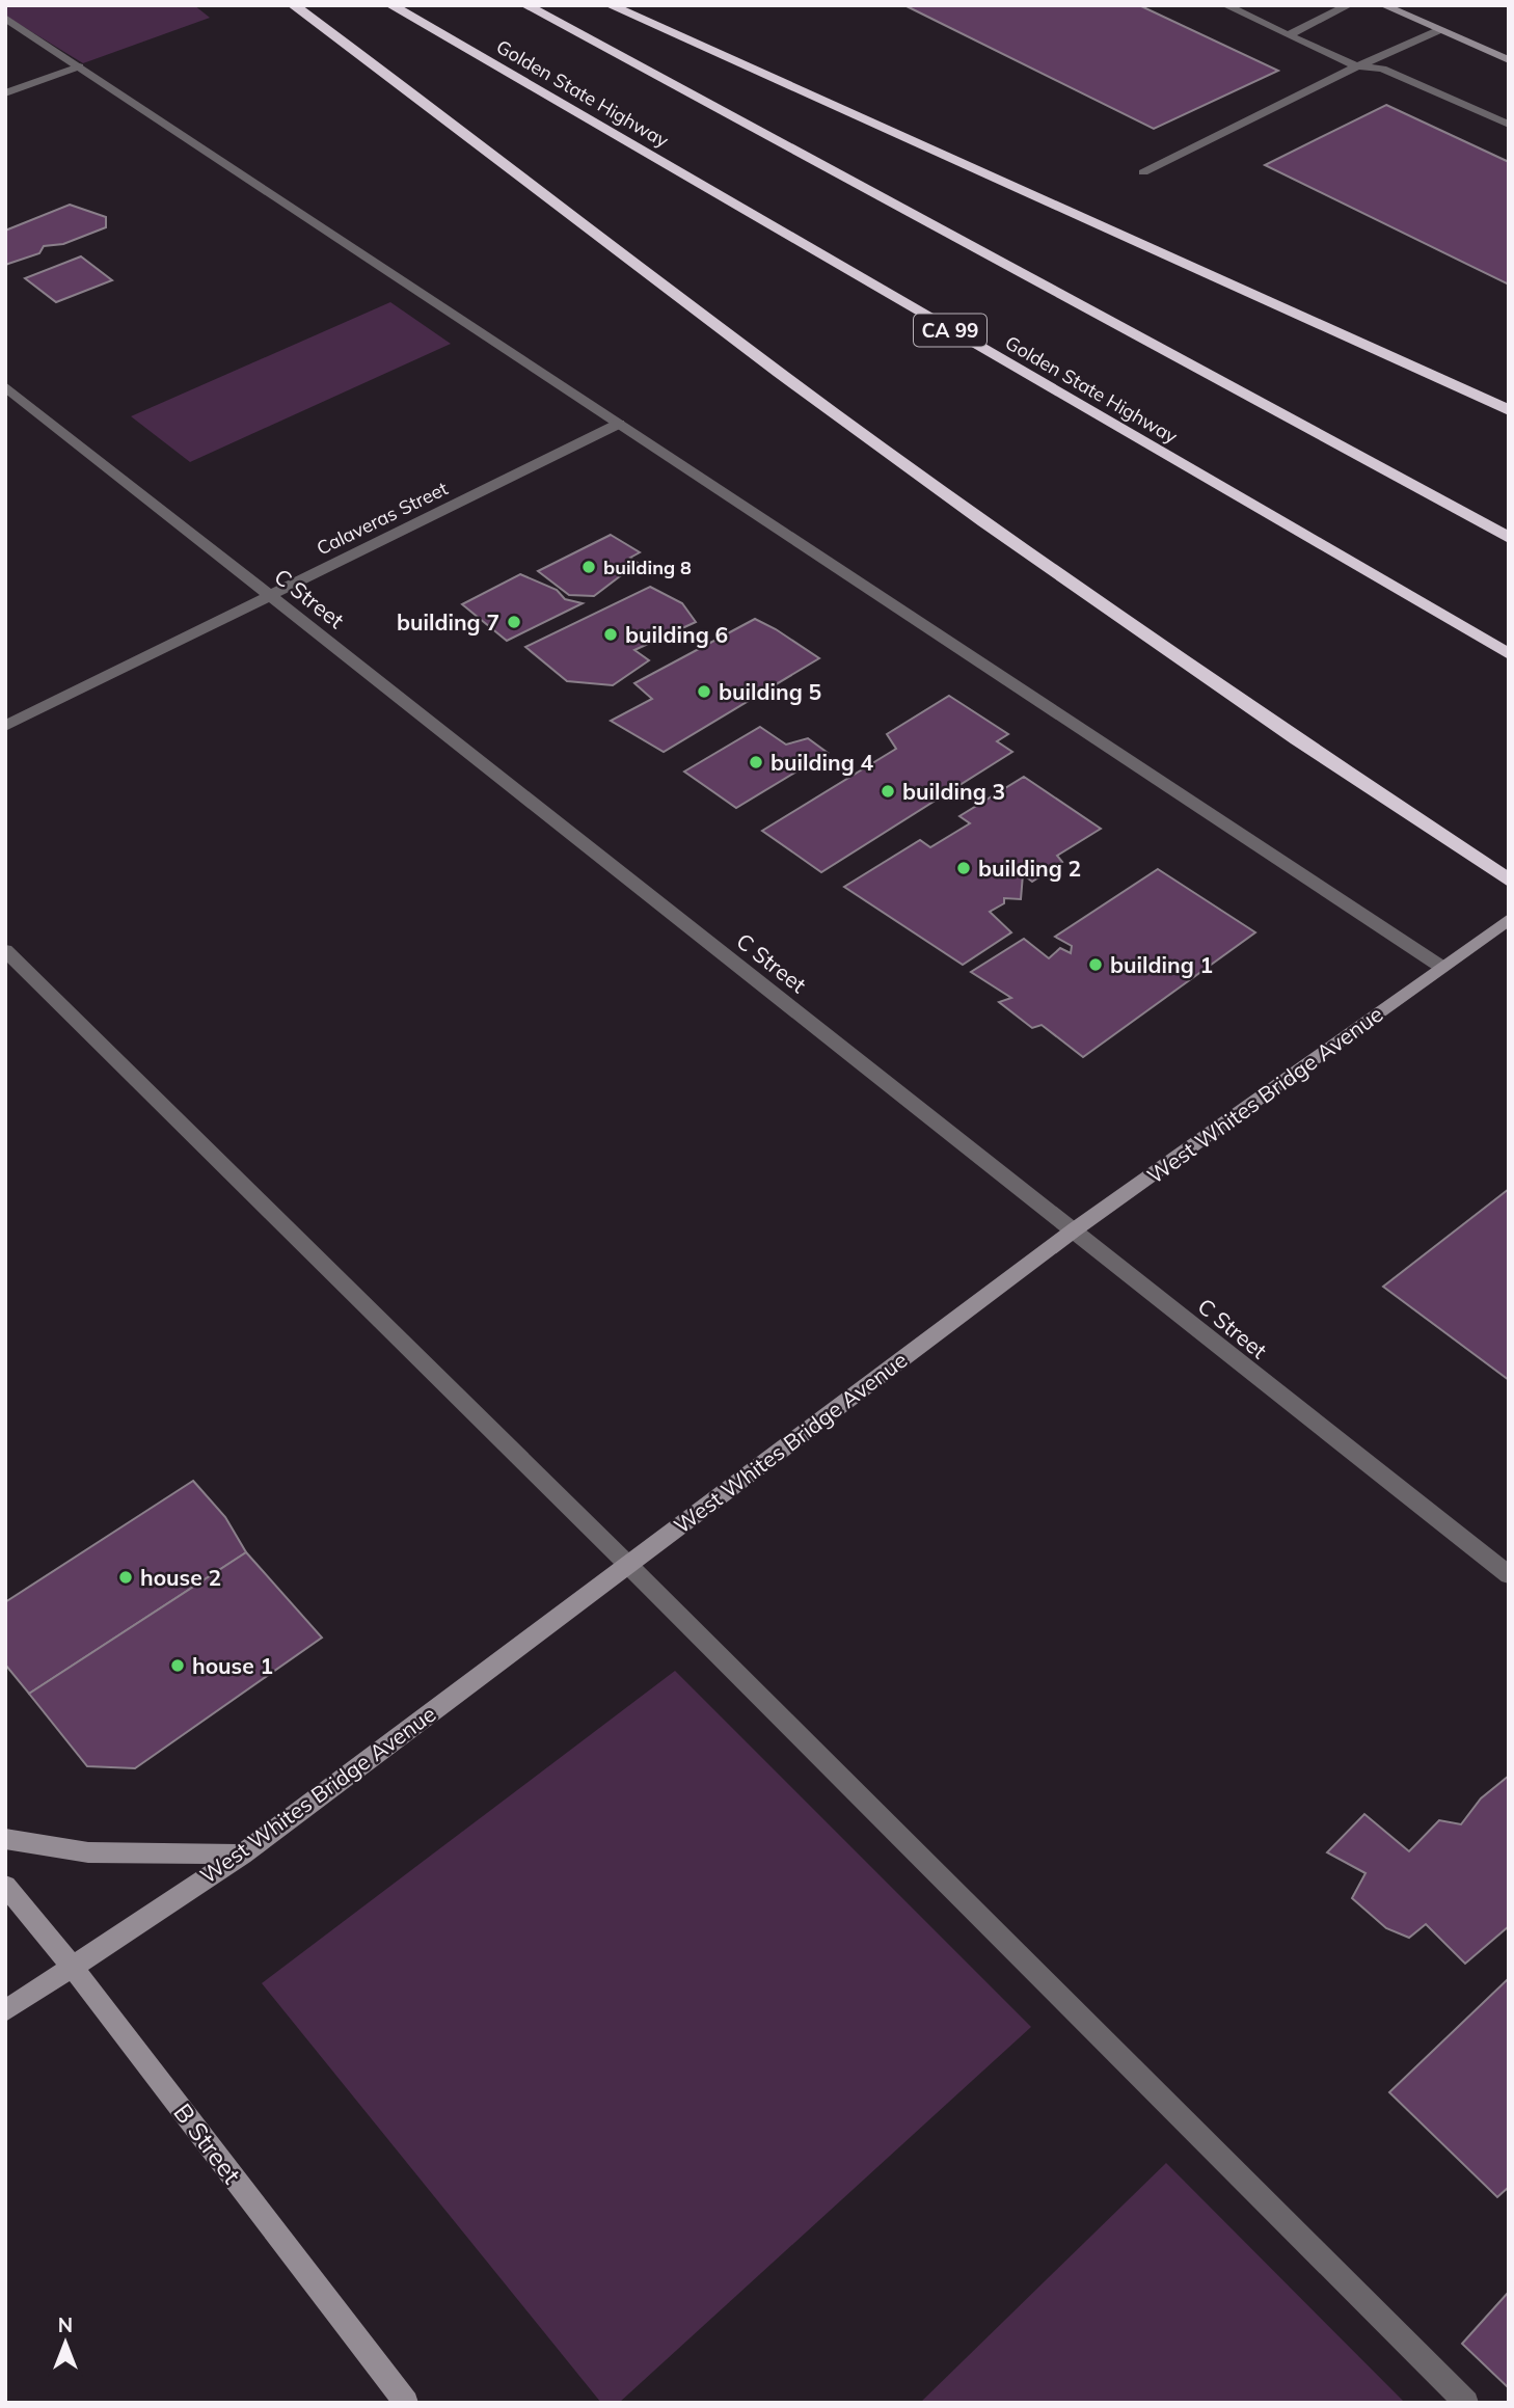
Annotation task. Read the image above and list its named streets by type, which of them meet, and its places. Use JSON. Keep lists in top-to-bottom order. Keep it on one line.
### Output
{"streets":{"highway":["Golden State Highway","CA 99"],"main road":["West Whites Bridge Avenue","B Street"],"street":["Calaveras Street","C Street"]},"crossings":[["Calaveras Street","C Street"],["C Street","West Whites Bridge Avenue"],["West Whites Bridge Avenue","B Street"]],"places":["building 8","building 7","building 6","building 5","building 4","building 3","building 2","building 1","house 2","house 1"],"north":"top"}
